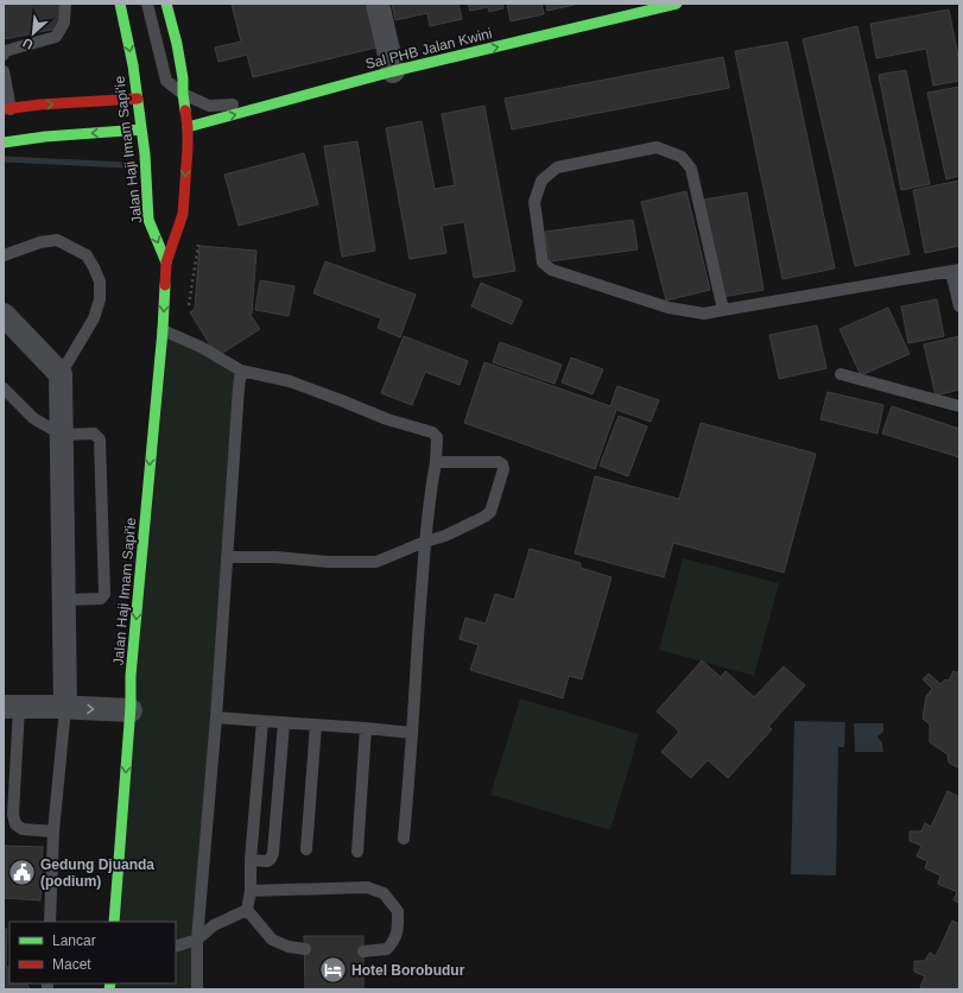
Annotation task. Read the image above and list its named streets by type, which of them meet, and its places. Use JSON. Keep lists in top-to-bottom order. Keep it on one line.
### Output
{"streets":{"street":["Sal PHB Jalan Kwini","Jalan Haji Imam Sapi'ie"]},"crossings":[["Sal PHB Jalan Kwini","Jalan Haji Imam Sapi'ie"]],"one_way":["Sal PHB Jalan Kwini"],"places":{"public building":["Gedung Djuanda (podium)"],"hotel":["Hotel Borobudur"]},"legend":["Lancar","Macet"],"north":"bottom left"}
